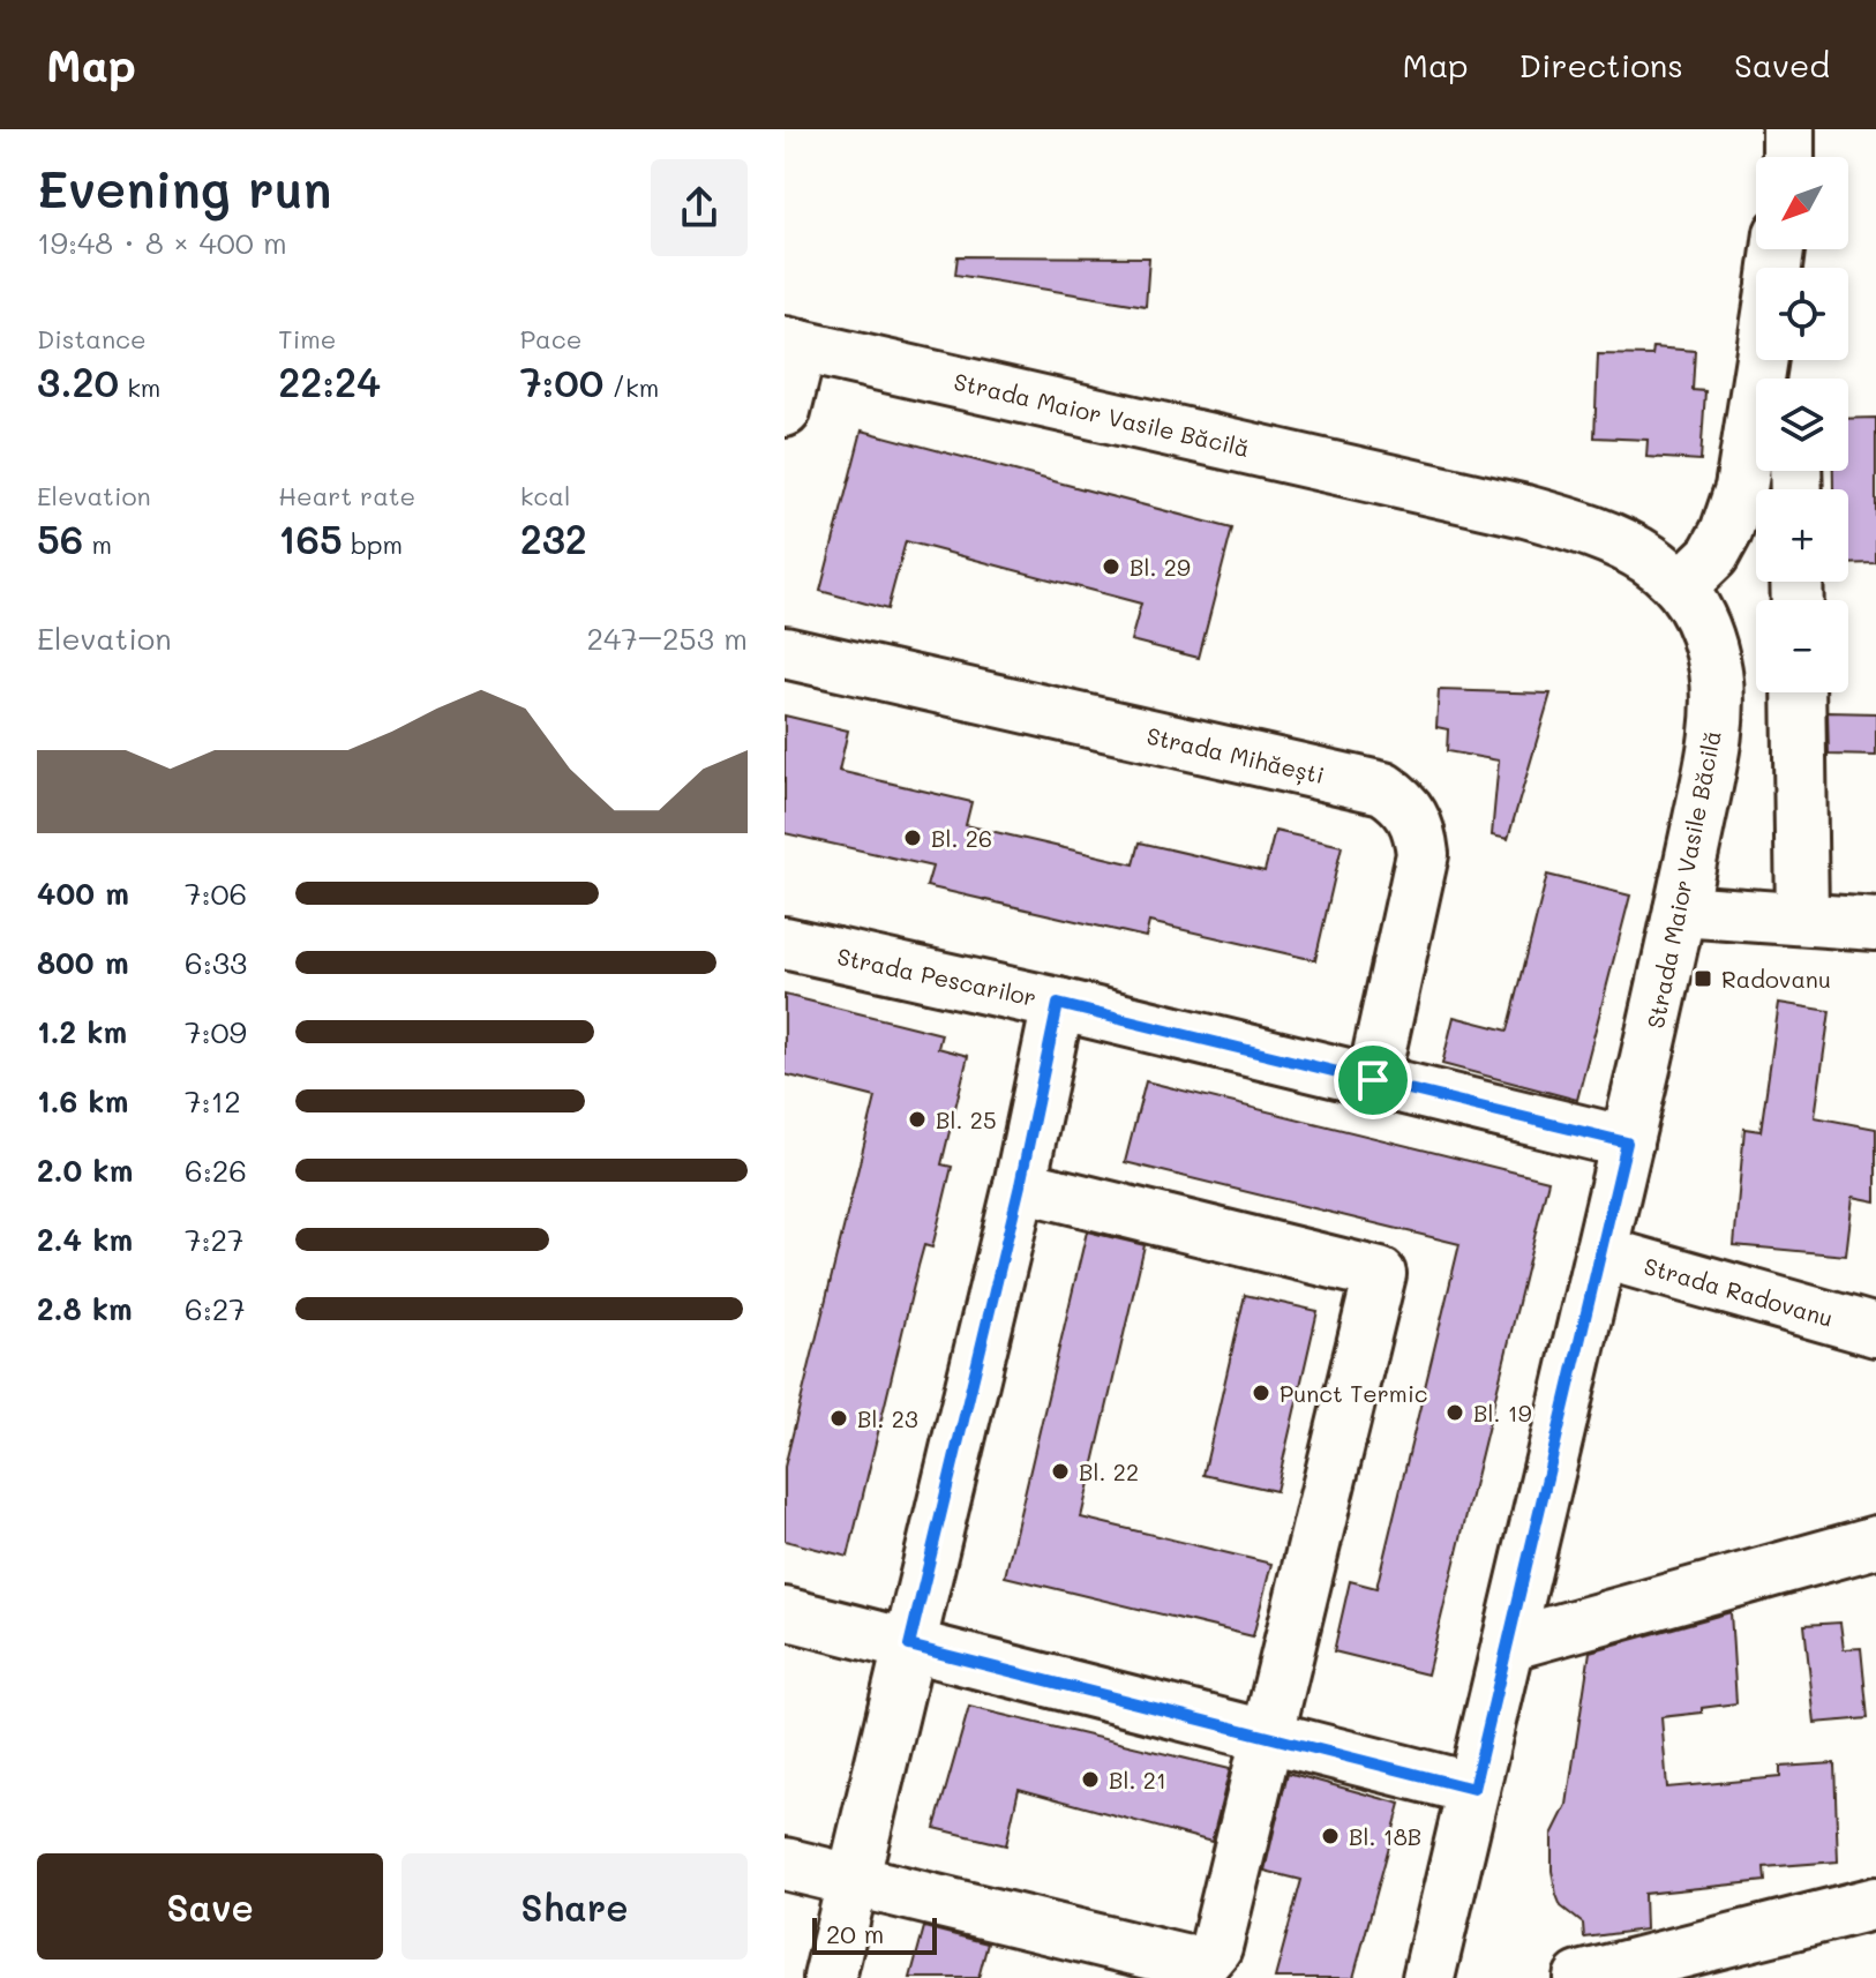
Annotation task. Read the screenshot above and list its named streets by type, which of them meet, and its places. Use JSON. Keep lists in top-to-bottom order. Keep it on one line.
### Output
{"streets":{"street":["Strada Maior Vasile Băcilă","Strada Mihăești","Strada Pescarilor","Strada Radovanu"]},"crossings":[["Strada Maior Vasile Băcilă","Strada Pescarilor"],["Strada Maior Vasile Băcilă","Strada Radovanu"],["Strada Mihăești","Strada Pescarilor"]],"places":{"other":["Bl. 29","Bl. 26","Bl. 25","Punct Termic","Bl. 19","Bl. 23","Bl. 22","Bl. 21","Bl. 18B"],"transit":["Radovanu"]},"scale_bar":"20 m","north":"bottom left","page":{"header":"Map","nav":["Map","Directions","Saved"],"heading":["Evening run","19:48 · 8 × 400 m"],"map_buttons":["+","−"],"stats":[["Distance","3.20 km"],["Time","22:24"],["Pace","7:00 /km"],["Elevation","56 m"],["Heart rate","165 bpm"],["kcal","232"]],"chart":["Elevation","247–253 m"],"list":[{"name":"400 m","note":"7:06"},{"name":"800 m","note":"6:33"},{"name":"1.2 km","note":"7:09"},{"name":"1.6 km","note":"7:12"},{"name":"2.0 km","note":"6:26"},{"name":"2.4 km","note":"7:27"},{"name":"2.8 km","note":"6:27"}],"buttons":["Save","Share"],"scale":"20 m"}}
